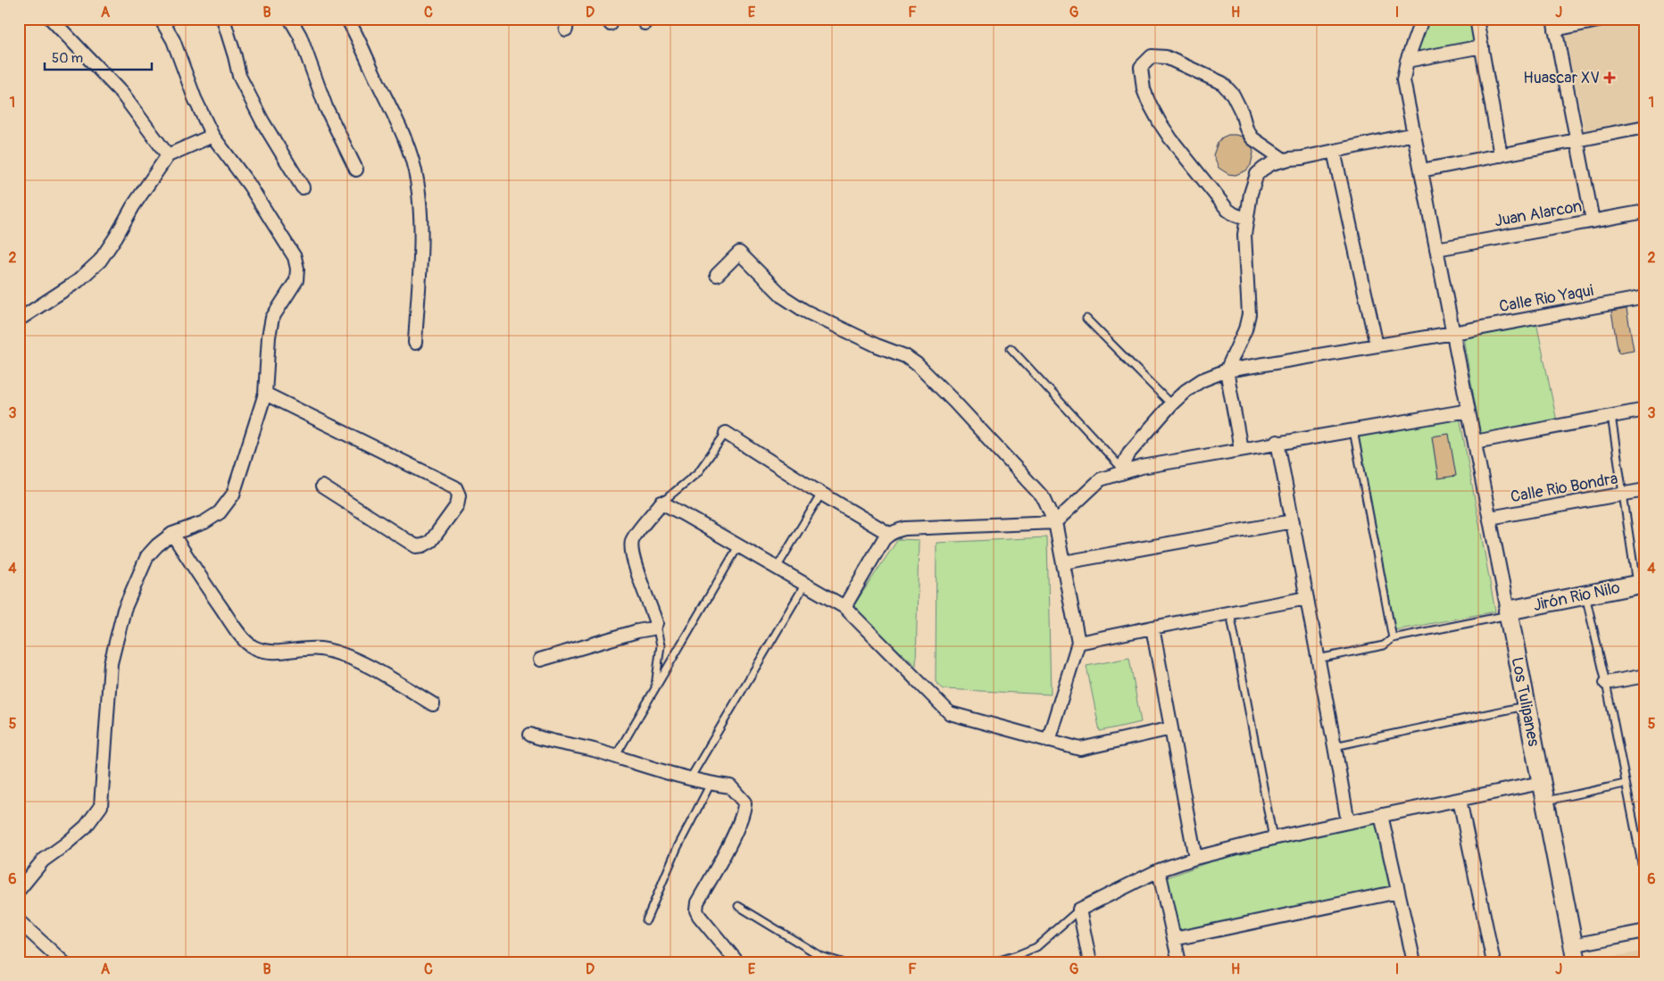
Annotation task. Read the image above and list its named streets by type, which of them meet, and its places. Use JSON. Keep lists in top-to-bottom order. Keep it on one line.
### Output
{"streets":{"street":["Juan Alarcon","Calle Rio Yaqui","Calle Rio Bondra","Jirón Rio Nilo","Los Tulipanes"]},"crossings":[["Juan Alarcon","Los Tulipanes"],["Calle Rio Yaqui","Los Tulipanes"],["Calle Rio Bondra","Los Tulipanes"],["Jirón Rio Nilo","Los Tulipanes"]],"places":{"health":["Huascar XV"]},"scale_bar":"50 m","grid":{"columns":["A","B","C","D","E","F","G","H","I","J"],"rows":["1","2","3","4","5","6"]}}
